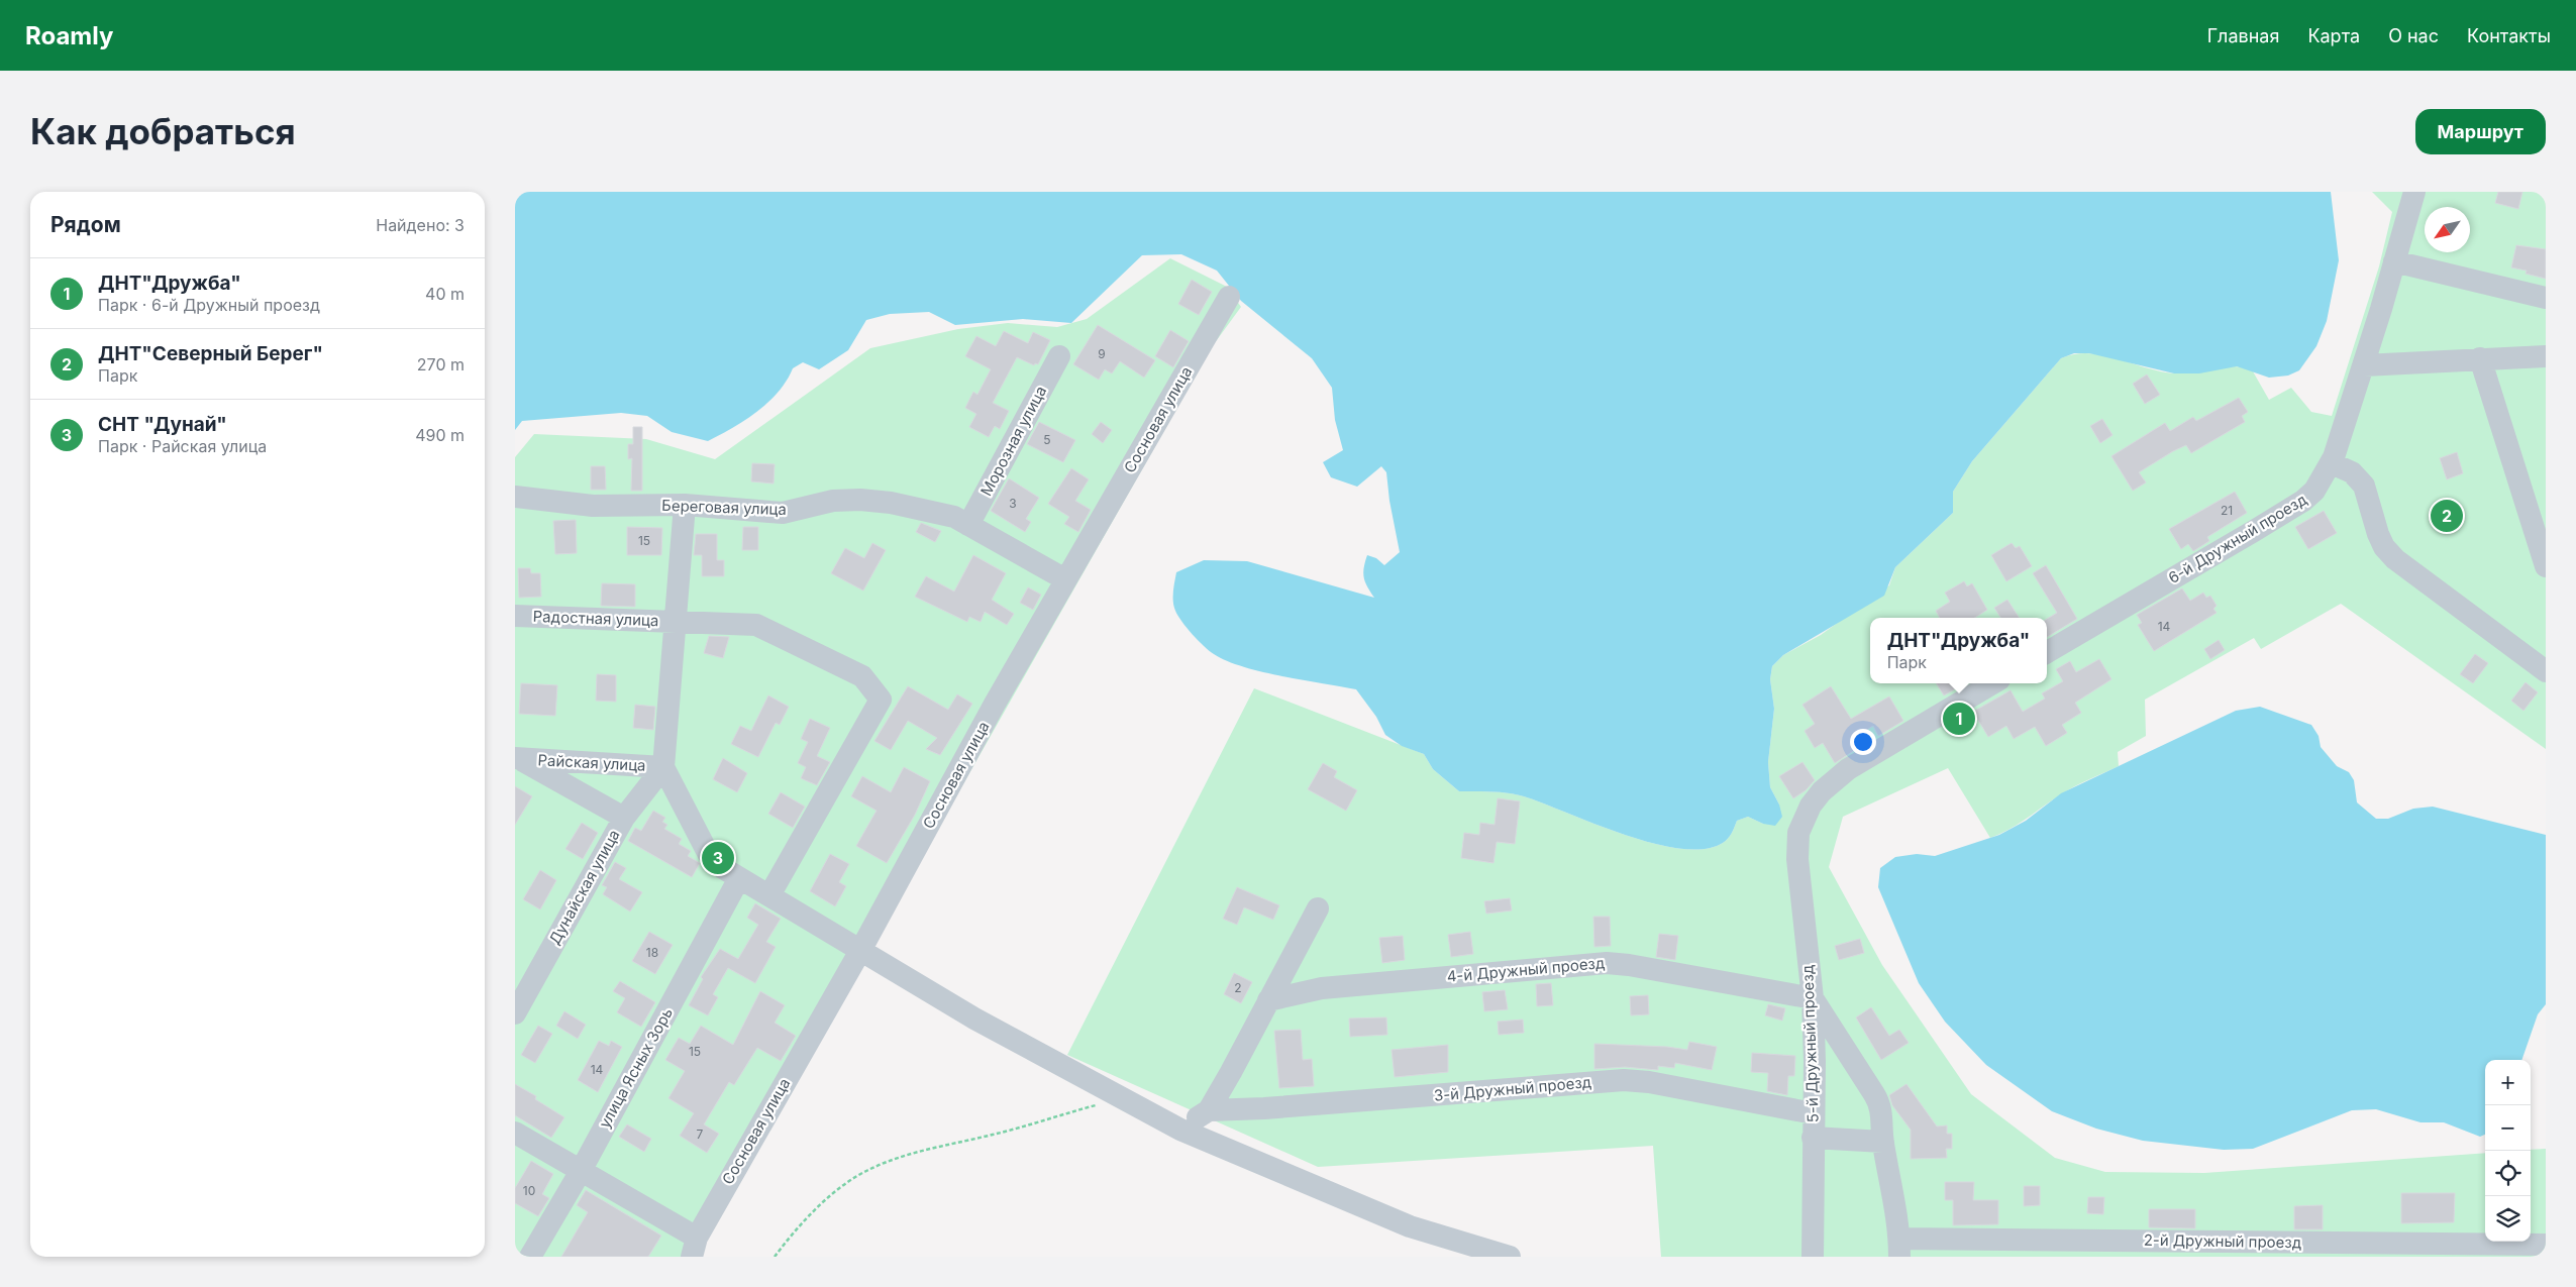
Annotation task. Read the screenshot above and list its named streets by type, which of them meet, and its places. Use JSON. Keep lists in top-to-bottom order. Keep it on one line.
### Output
{"streets":{"street":["Сосновая улица","Морозная улица","Береговая улица","6-й Дружный проезд","Радостная улица","Райская улица","Дунайская улица","4-й Дружный проезд","5-й Дружный проезд","улица Ясных Зорь","3-й Дружный проезд","2-й Дружный проезд"]},"crossings":[["Сосновая улица","Береговая улица"],["Сосновая улица","Райская улица"],["Морозная улица","Береговая улица"],["Радостная улица","Райская улица"],["Райская улица","Дунайская улица"],["Райская улица","улица Ясных Зорь"],["4-й Дружный проезд","5-й Дружный проезд"],["5-й Дружный проезд","3-й Дружный проезд"]],"house_numbers":["9","5","3","21","15","14","18","2","15","14","7","10"],"north":"bottom left","page":{"header":"Roamly","nav":["Главная","Карта","О нас","Контакты"],"buttons":"Маршрут","title":"Как добраться","heading":["Рядом","Найдено: 3"],"list":[{"mark":"1","name":"ДНТ\"Дружба\"","note":"Парк · 6-й Дружный проезд","value":"40 m"},{"mark":"2","name":"ДНТ\"Северный Берег\"","note":"Парк","value":"270 m"},{"mark":"3","name":"СНТ \"Дунай\"","note":"Парк · Райская улица","value":"490 m"}],"pins":["2","1","3"],"popup":["ДНТ\"Дружба\"","Парк"],"map_buttons":["+","−"]}}
